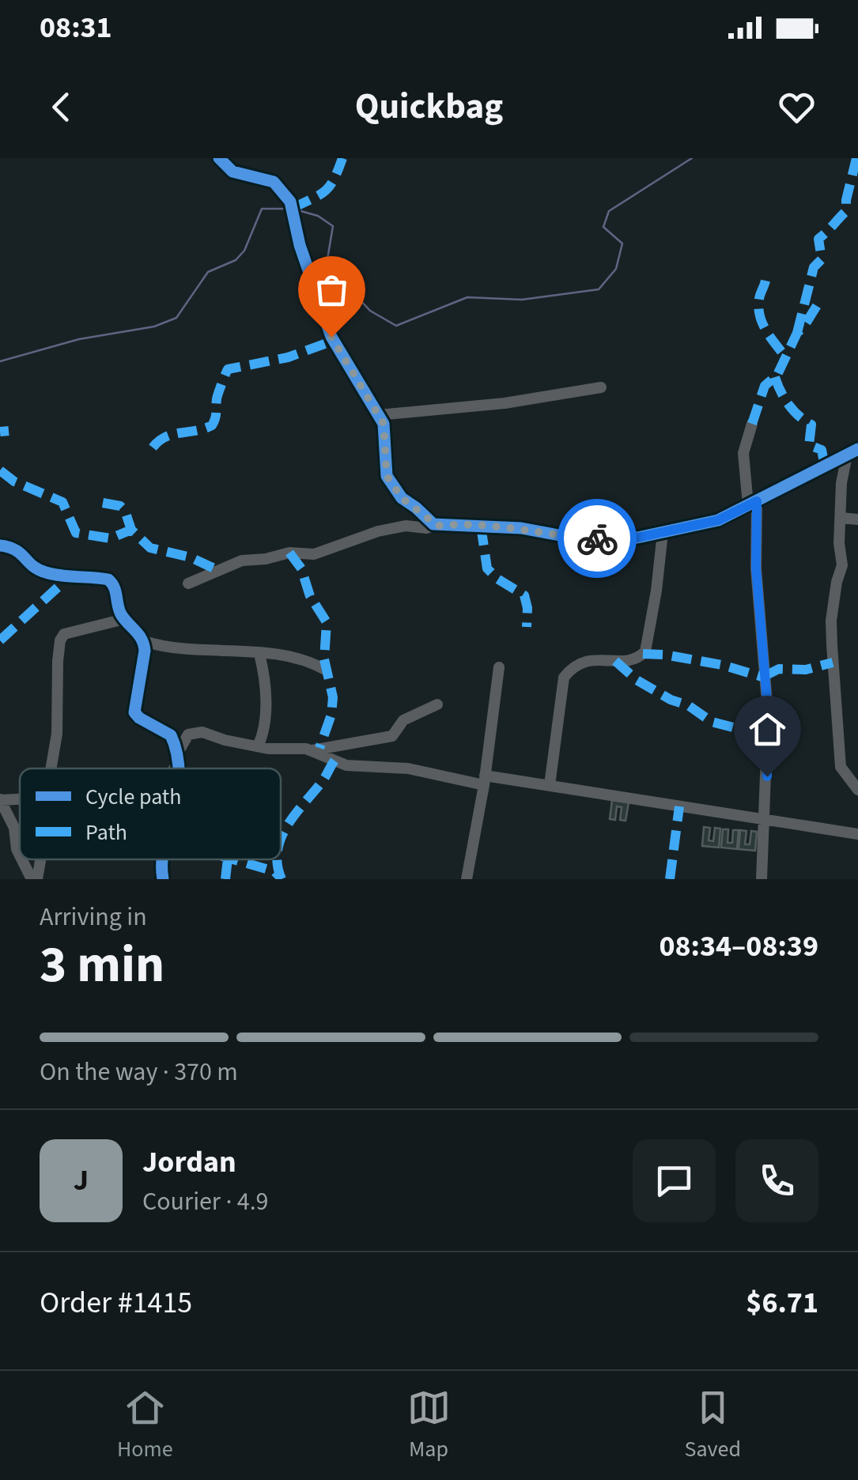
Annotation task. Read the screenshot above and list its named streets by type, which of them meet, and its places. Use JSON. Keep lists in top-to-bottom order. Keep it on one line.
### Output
{"legend":["Cycle path","Path"],"page":{"status":"08:31","header":"Quickbag","heading":["3 min","Arriving in","08:34–08:39"],"panel":["Jordan","Courier · 4.9","Order #1415","$6.71"],"bar":"On the way · 370 m","round":"J","tabs":["Home","Map","Saved"]}}
